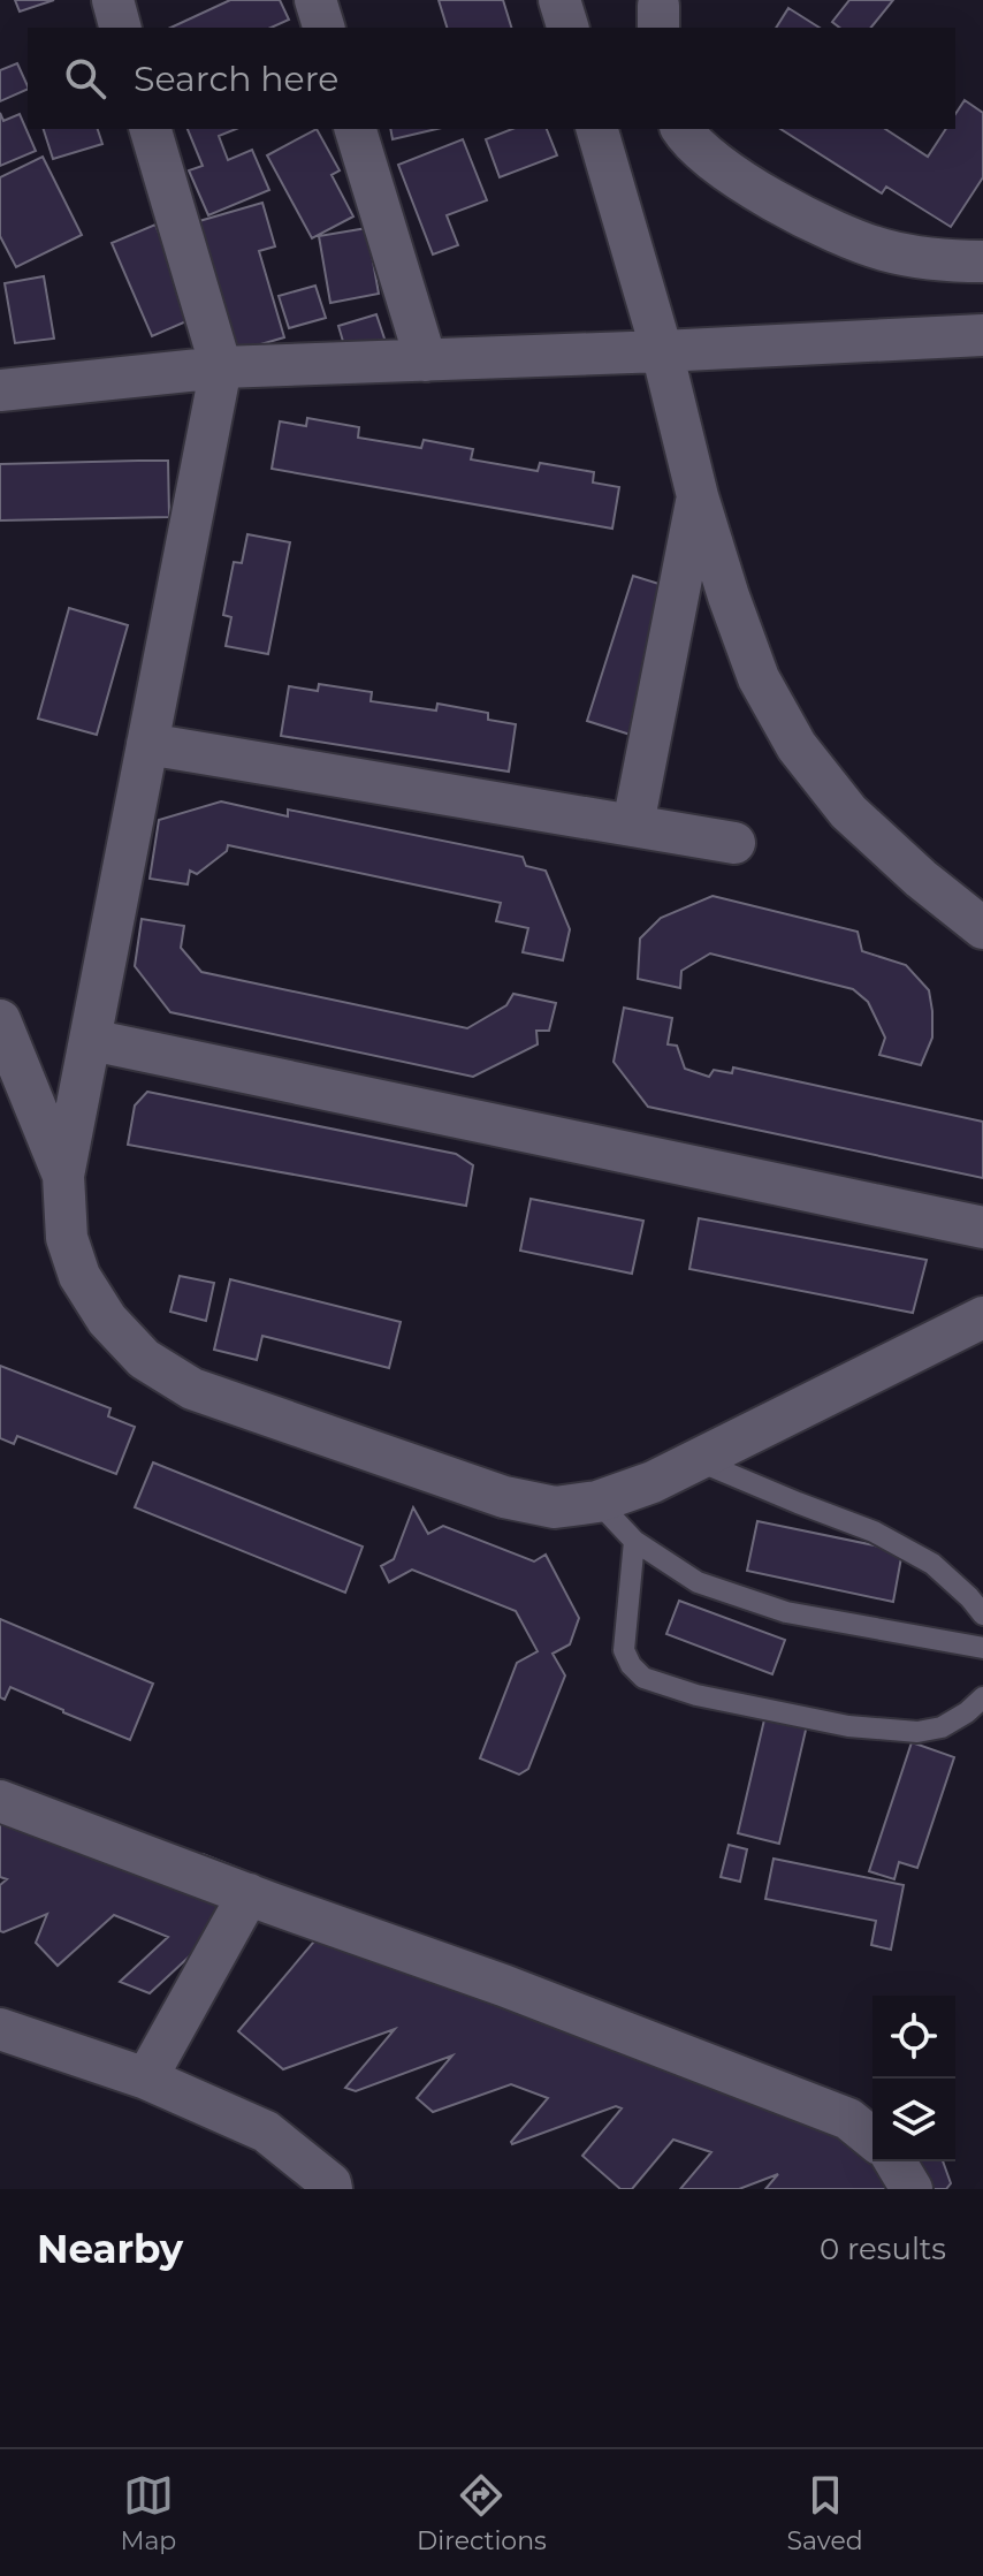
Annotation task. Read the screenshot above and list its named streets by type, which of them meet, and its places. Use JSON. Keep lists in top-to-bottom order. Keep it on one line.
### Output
{"page":{"search":"Search here","heading":["Nearby","0 results"],"nav":["Map","Directions","Saved"]}}
